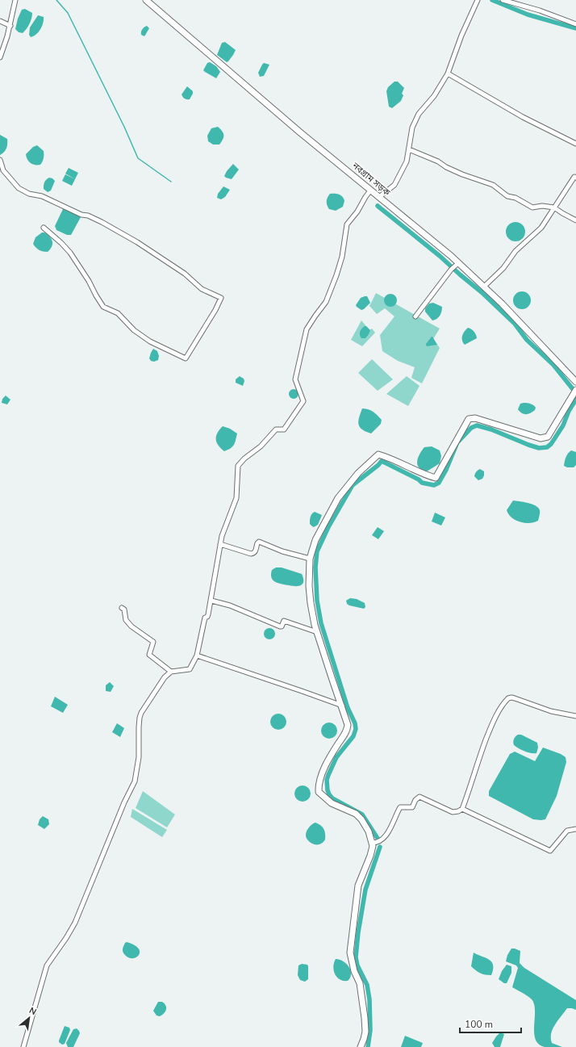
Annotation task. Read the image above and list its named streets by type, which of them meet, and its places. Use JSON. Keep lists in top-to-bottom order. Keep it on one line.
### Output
{"streets":{"street":["নবগ্রাম সড়ক"]},"scale_bar":"100 m","north":"top right"}
